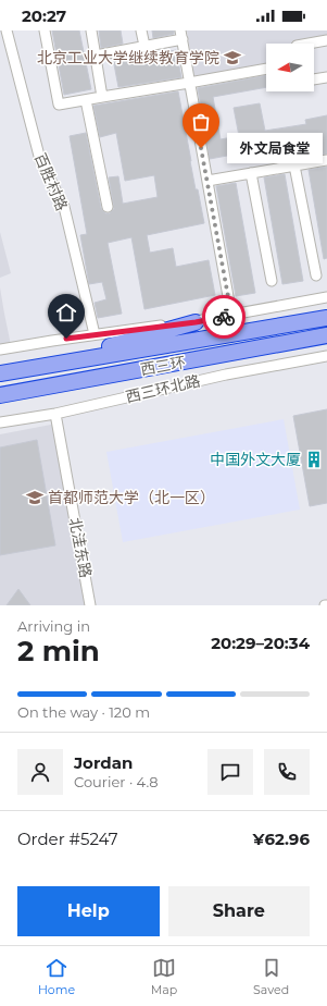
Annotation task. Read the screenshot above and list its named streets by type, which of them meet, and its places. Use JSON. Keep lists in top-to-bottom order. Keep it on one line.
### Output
{"streets":{"highway":["西三环"],"street":["百胜村路","西三环北路","北洼东路"]},"crossings":[["西三环北路","北洼东路"]],"places":{"school or university":["北京工业大学继续教育学院","首都师范大学（北一区）"],"other":["外文局食堂"],"building":["中国外文大厦"]},"north":"left","page":{"status":"20:27","bubble":"外文局食堂","heading":["2 min","Arriving in","20:29–20:34"],"panel":["Jordan","Courier · 4.8","Order #5247","¥62.96"],"bar":"On the way · 120 m","buttons":["Help","Share"],"tabs":["Home","Map","Saved"]}}
